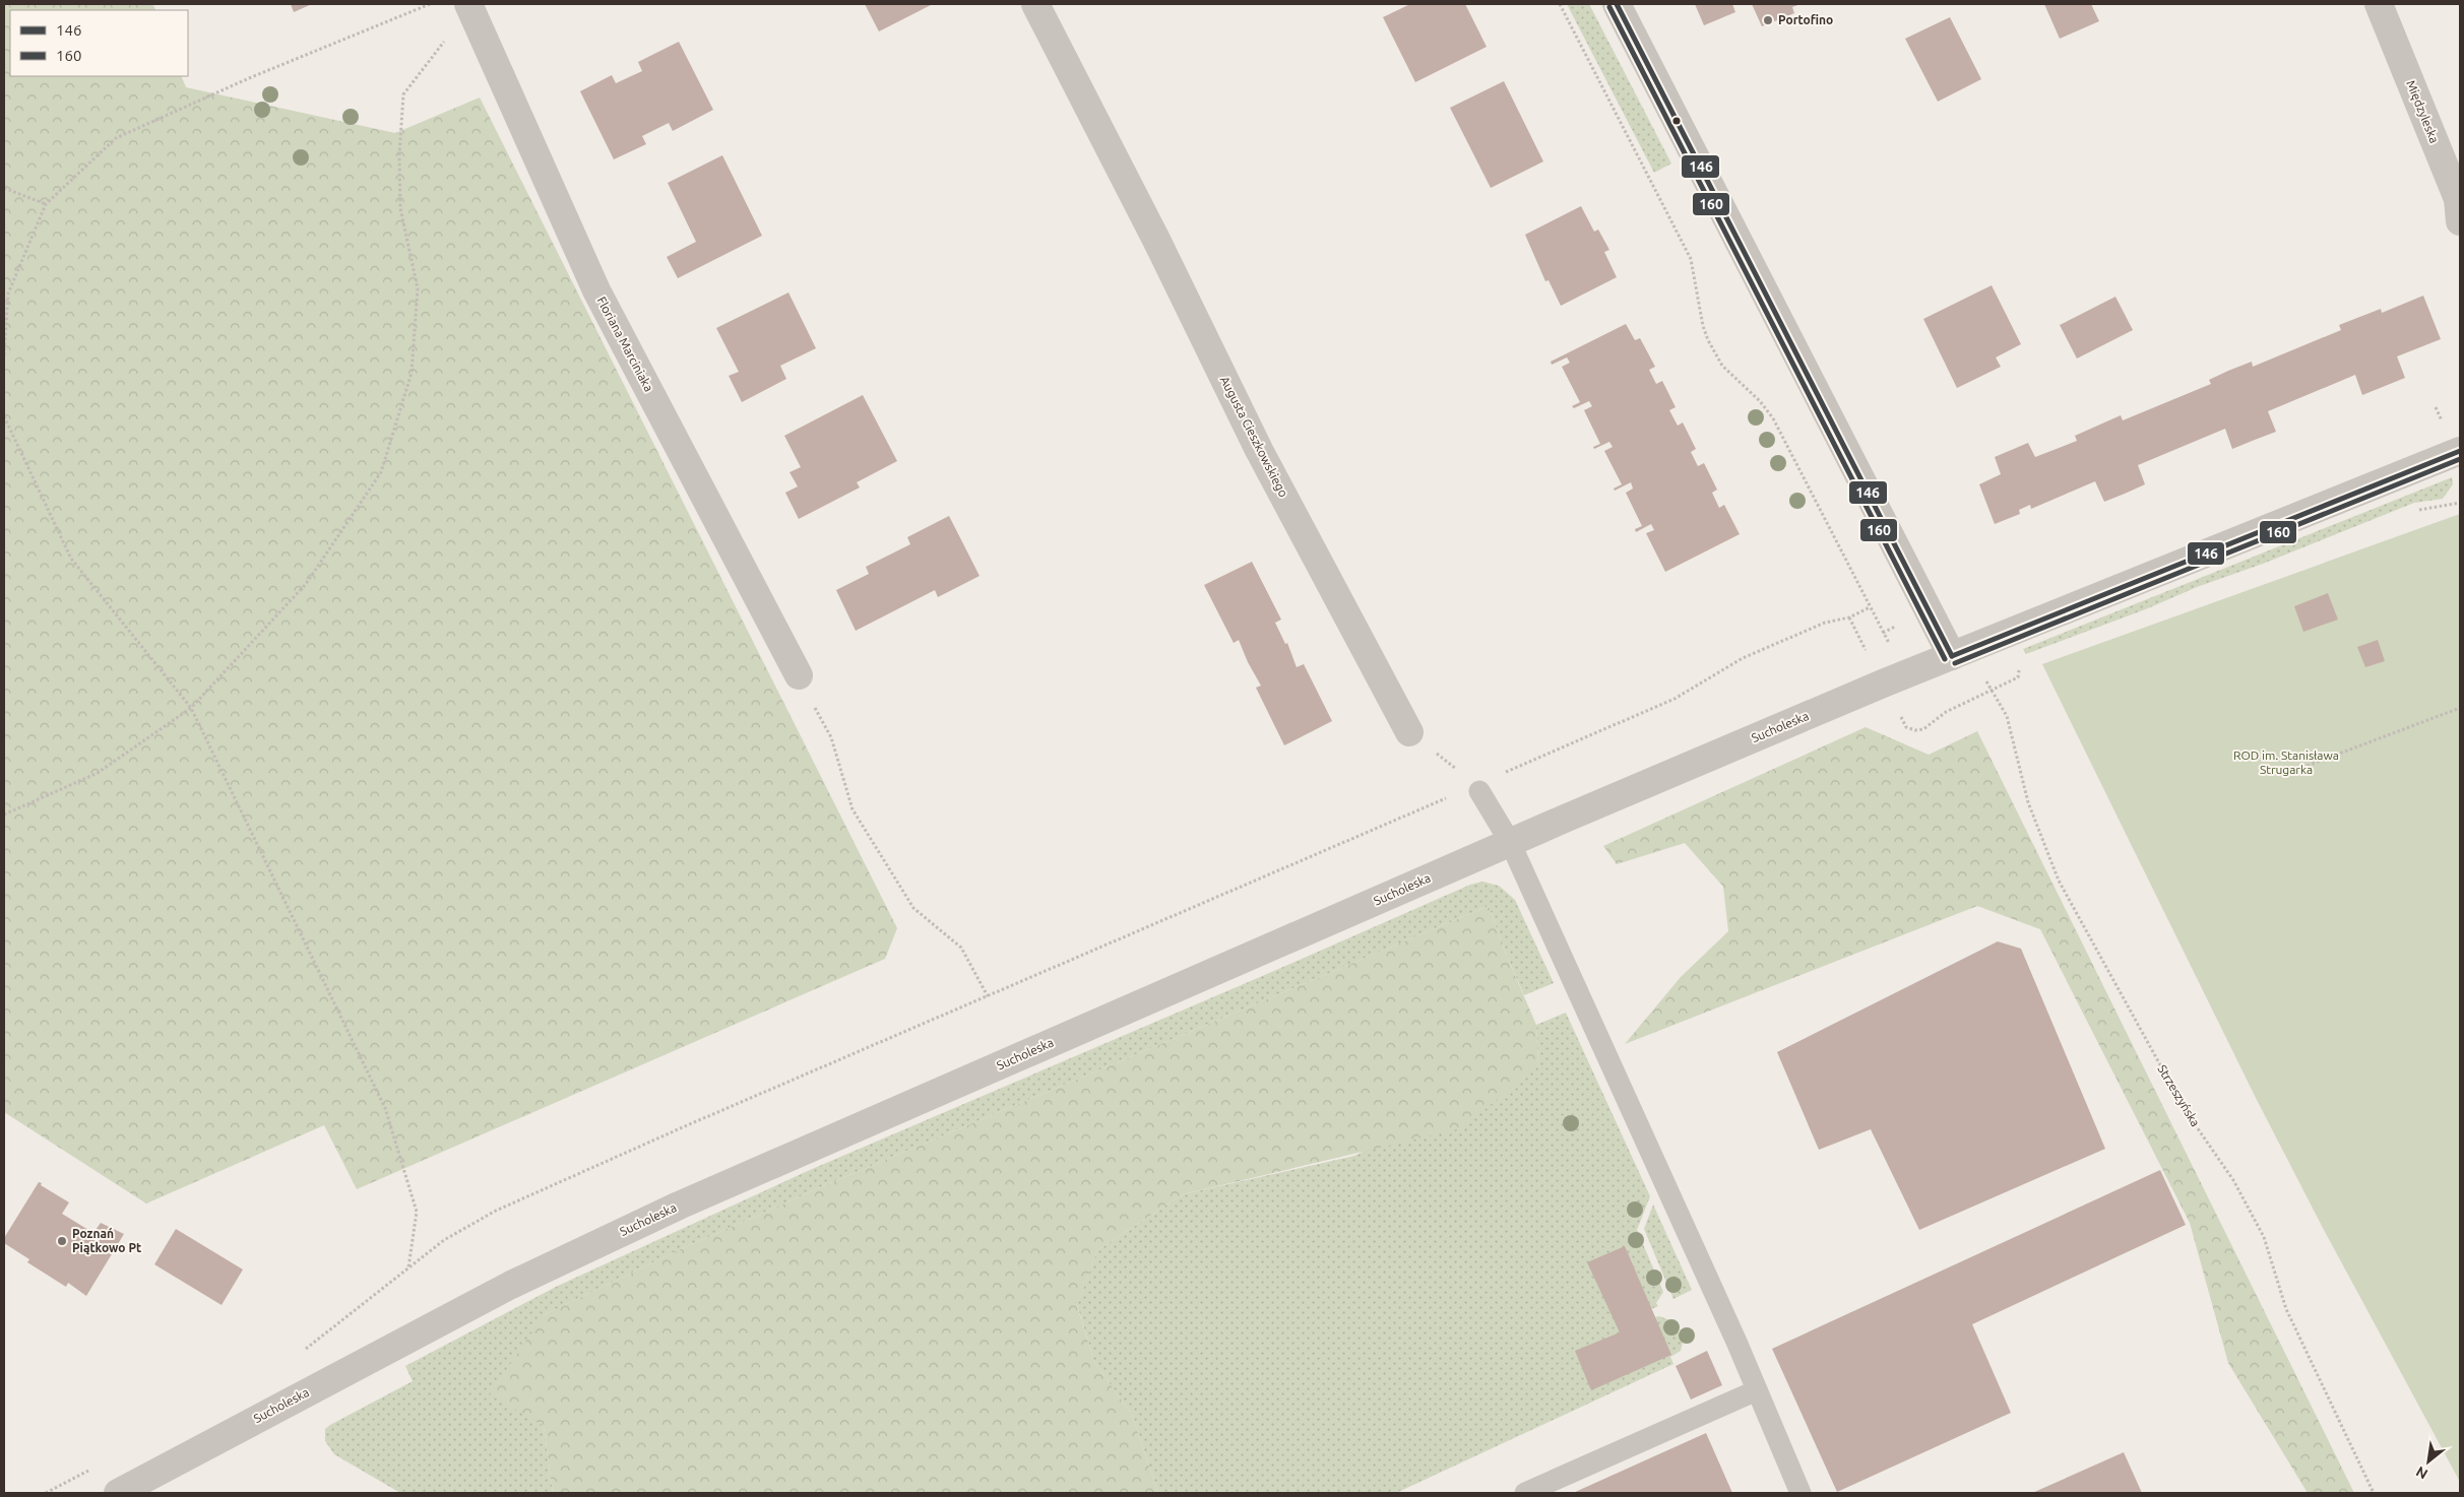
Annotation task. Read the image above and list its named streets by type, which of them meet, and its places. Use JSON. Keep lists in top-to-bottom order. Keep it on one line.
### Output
{"streets":{"street":["Międzyleska","Floriana Marciniaka","Augusta Cieszkowskiego","Sucholeska"],"path":["Strzeszyńska"]},"parks":["ROD im. Stanisława Strugarka"],"places":["Portofino","Poznań Piątkowo Pt"],"lines":["transit line 146","transit line 160"],"legend":["146","160"],"north":"bottom left"}
